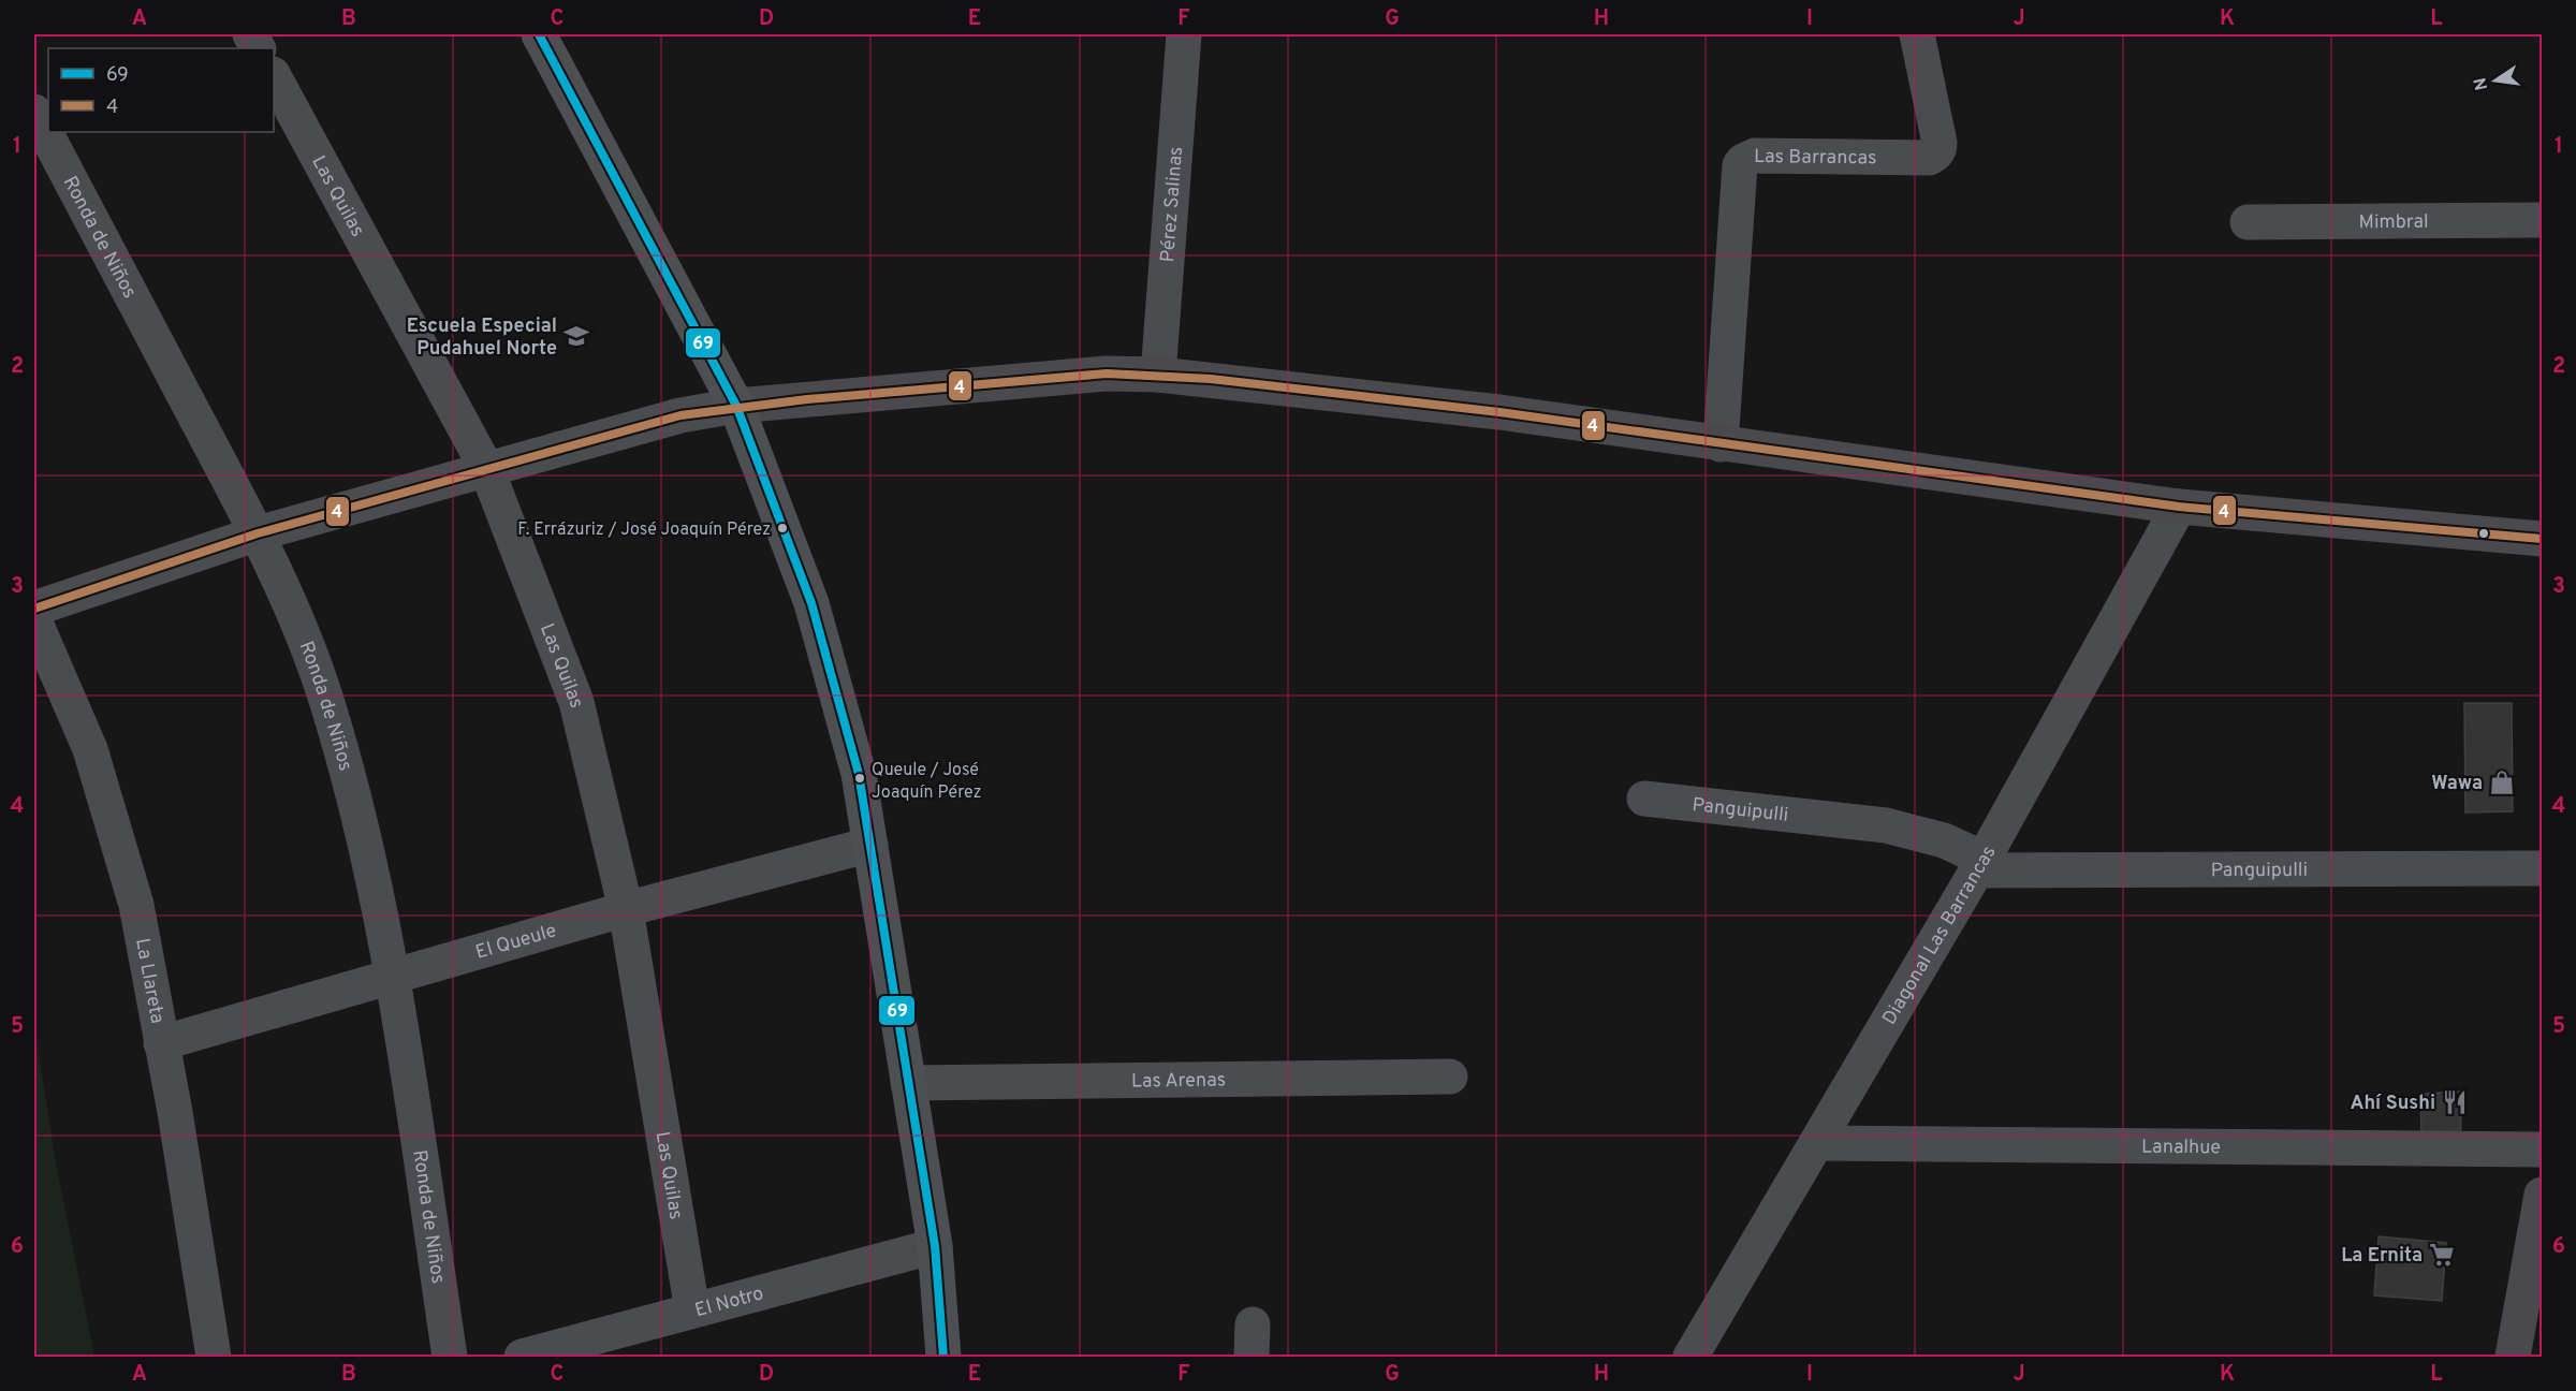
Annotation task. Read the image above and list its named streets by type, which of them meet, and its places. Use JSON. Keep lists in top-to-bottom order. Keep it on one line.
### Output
{"streets":{"street":["Las Barrancas","Las Quilas","Pérez Salinas","Mimbral","Ronda de Niños","Panguipulli","Diagonal Las Barrancas","El Queule","La Llareta","Las Arenas","Lanalhue","El Notro"]},"crossings":[["Las Quilas","El Queule"],["Las Quilas","El Notro"],["Ronda de Niños","El Queule"],["Panguipulli","Diagonal Las Barrancas"],["Diagonal Las Barrancas","Lanalhue"],["El Queule","La Llareta"]],"places":{"school or university":["Escuela Especial Pudahuel Norte"],"other":["F. Errázuriz / José Joaquín Pérez","Queule / José Joaquín Pérez"],"shop":["Wawa"],"restaurant":["Ahí Sushi"],"supermarket":["La Ernita"]},"lines":["transit line 69","transit line 4"],"legend":["69","4"],"north":"left","grid":{"columns":["A","B","C","D","E","F","G","H","I","J","K","L"],"rows":["1","2","3","4","5","6"]}}
